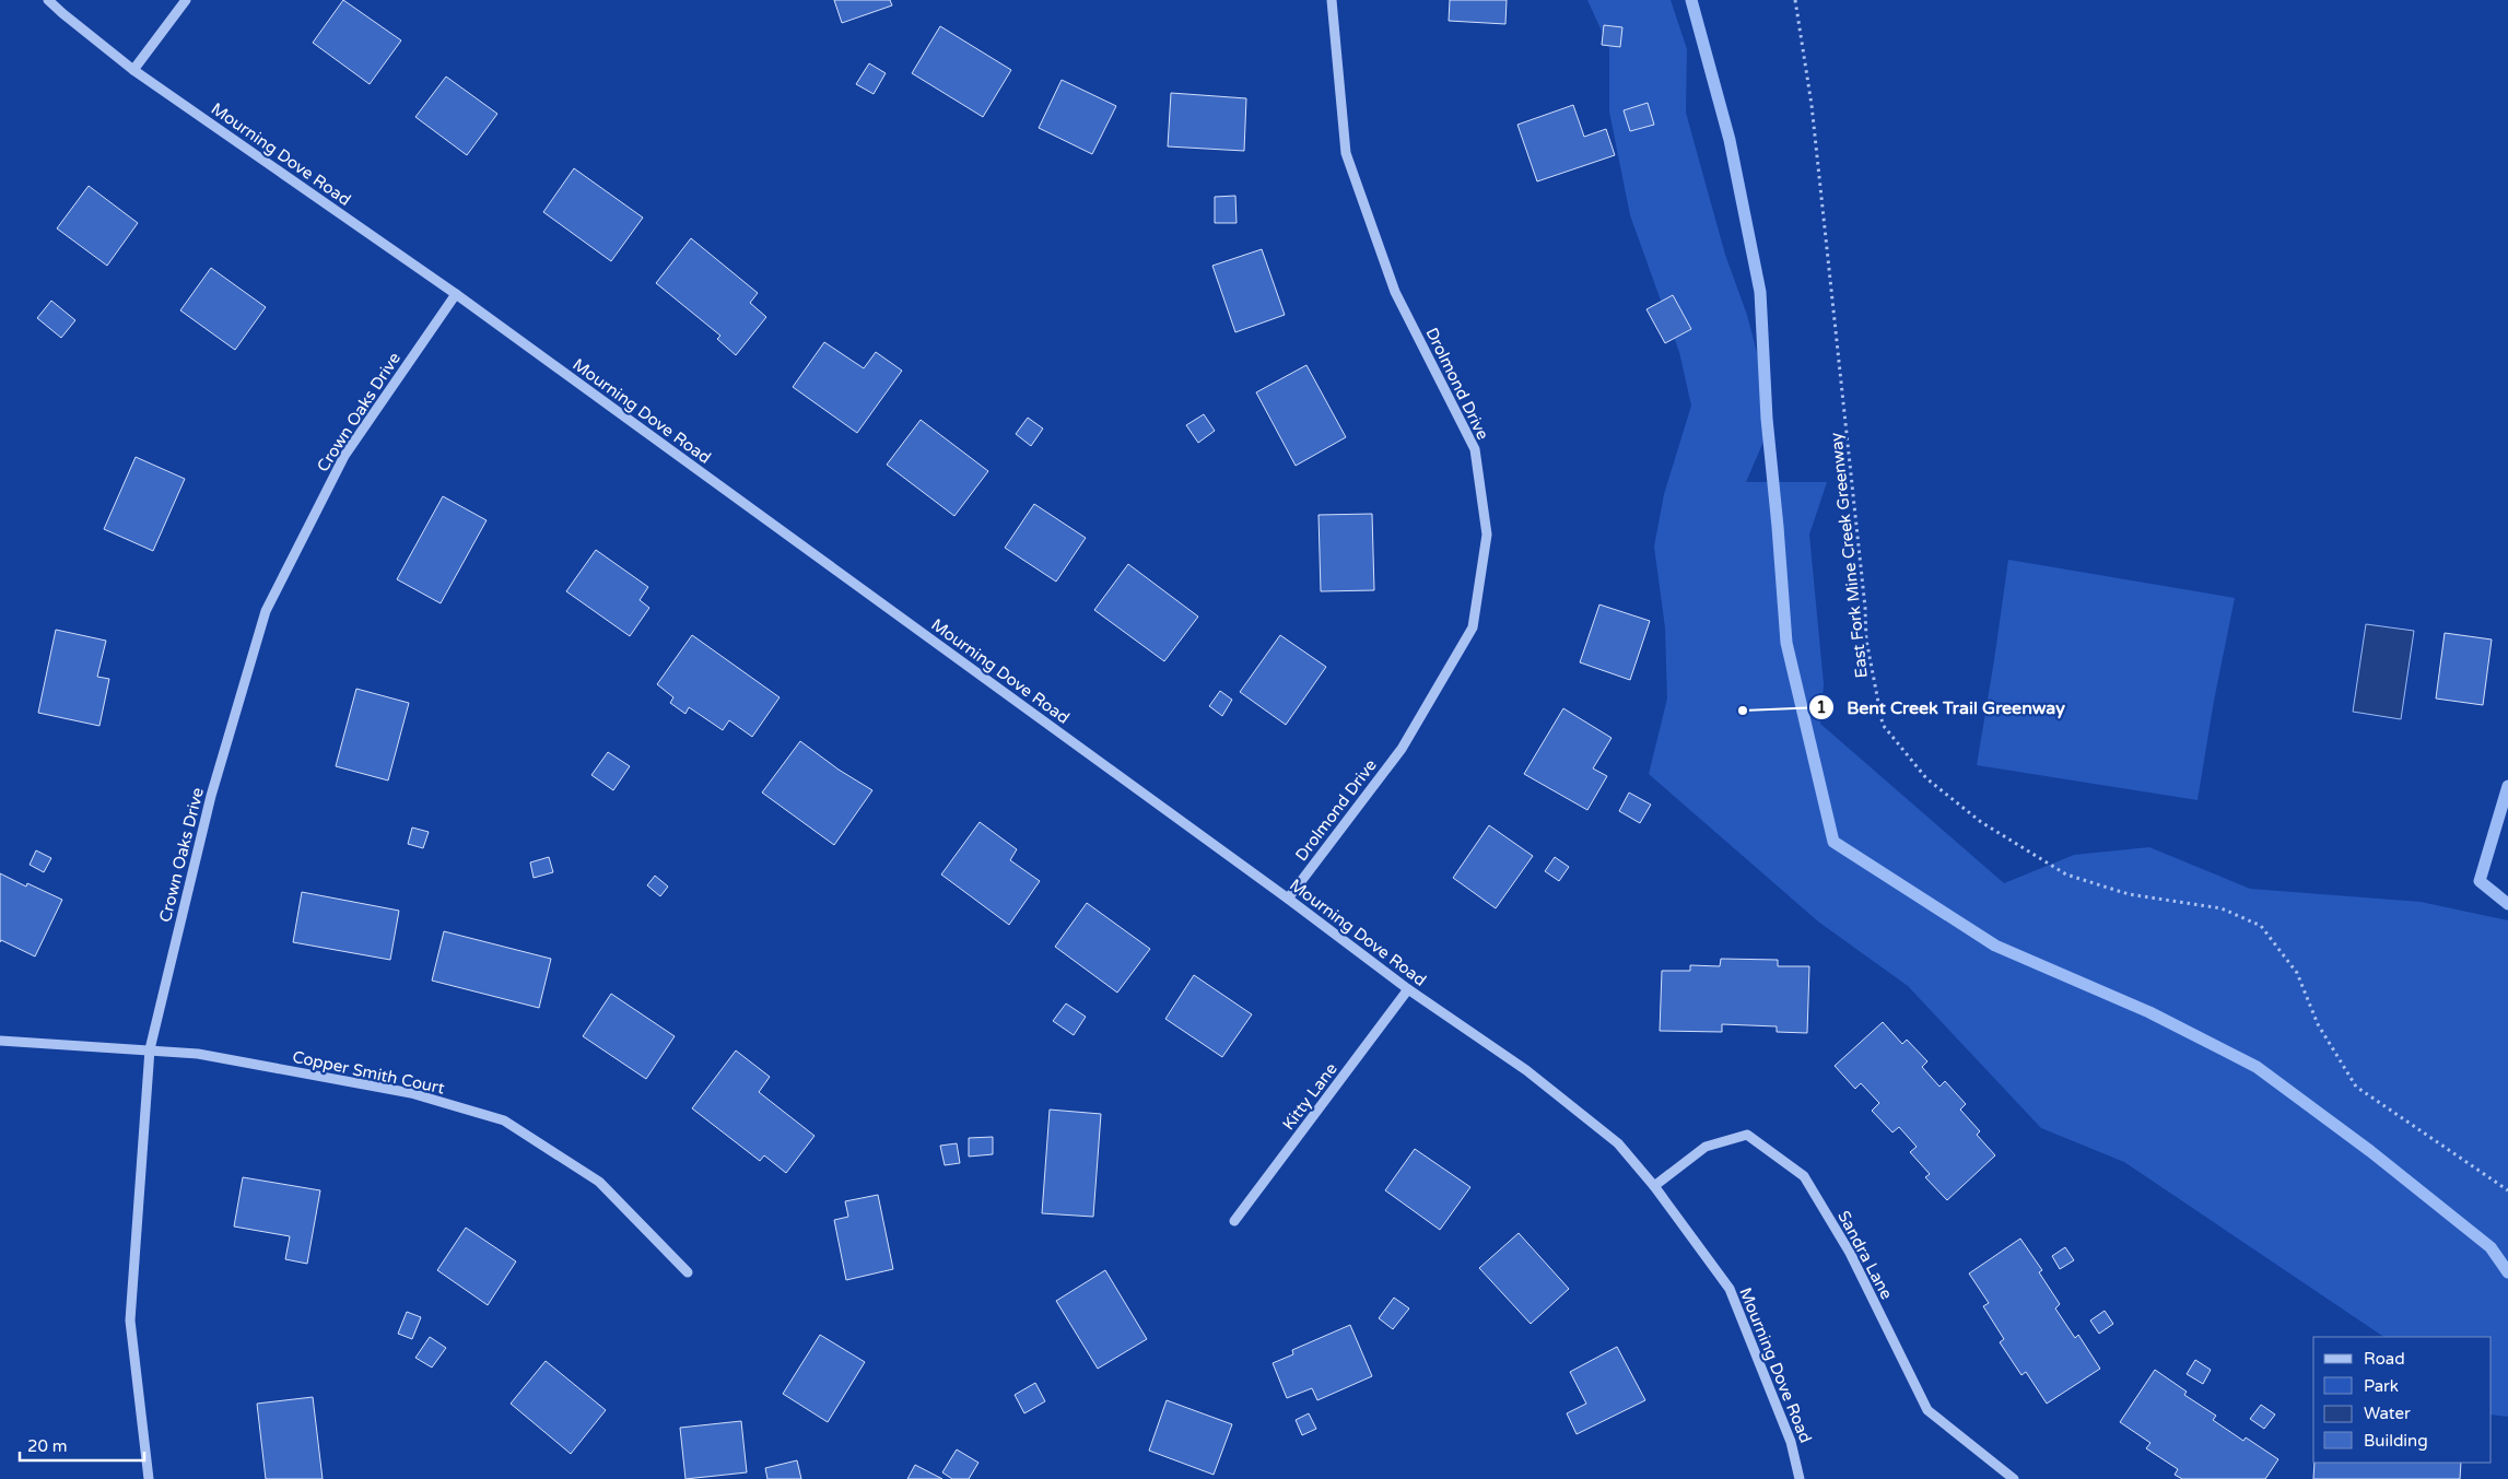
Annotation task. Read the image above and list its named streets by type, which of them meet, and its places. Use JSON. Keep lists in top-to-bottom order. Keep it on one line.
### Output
{"streets":{"street":["Mourning Dove Road","Drolmond Drive","Crown Oaks Drive","Copper Smith Court","Kitty Lane","Sandra Lane"],"path":["East Fork Mine Creek Greenway"]},"crossings":[["Mourning Dove Road","Drolmond Drive"],["Mourning Dove Road","Crown Oaks Drive"],["Mourning Dove Road","Kitty Lane"],["Mourning Dove Road","Sandra Lane"],["Crown Oaks Drive","Copper Smith Court"]],"places":["Bent Creek Trail Greenway"],"legend":["Road","Park","Water","Building"],"scale_bar":"20 m"}
